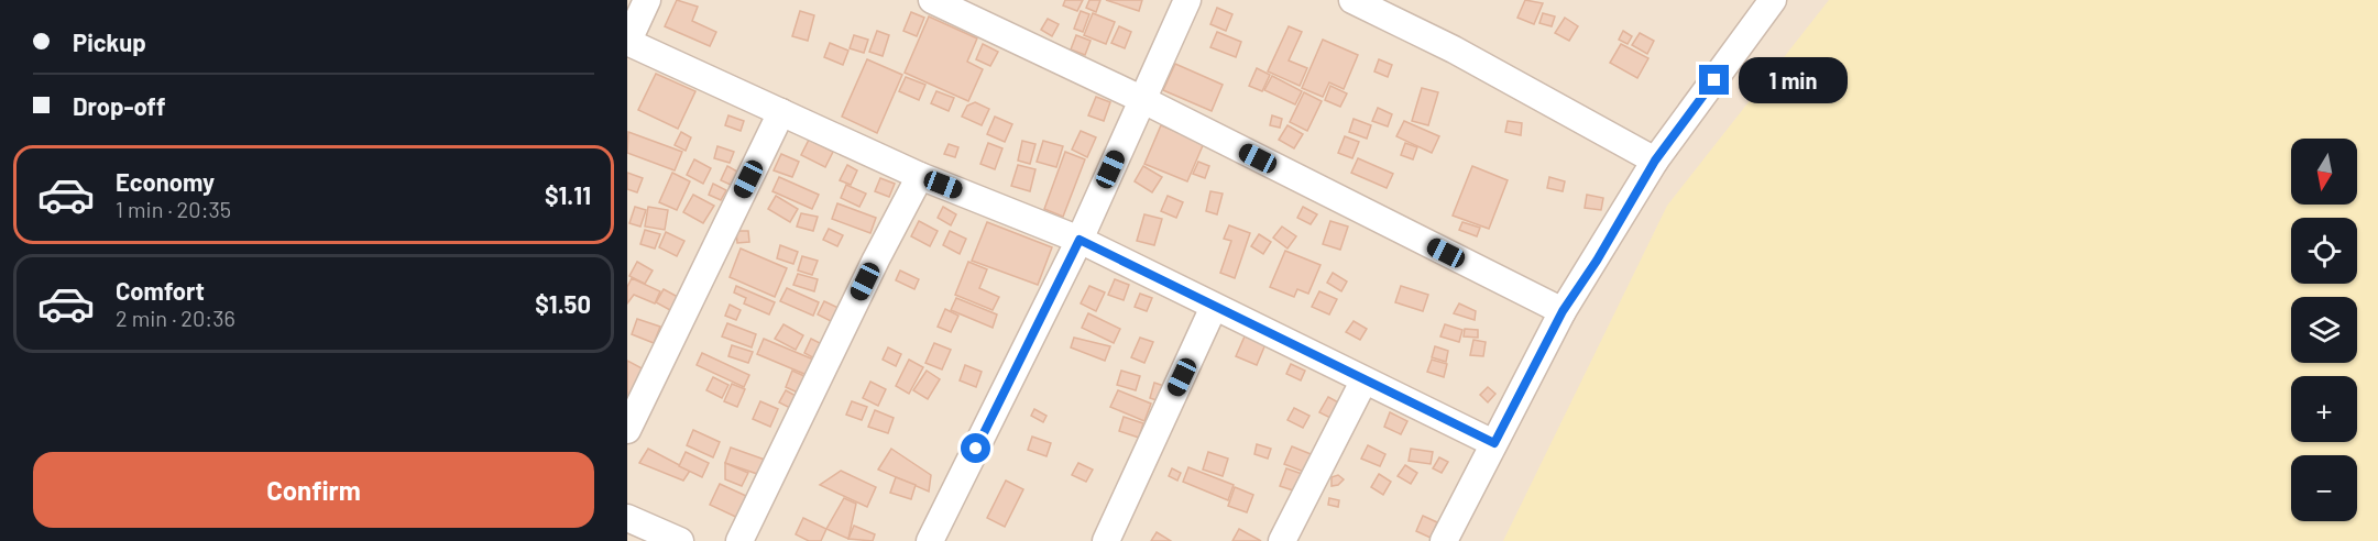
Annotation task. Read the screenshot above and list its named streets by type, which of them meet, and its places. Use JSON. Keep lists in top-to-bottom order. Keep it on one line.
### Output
{"north":"bottom","page":{"banner":["Pickup","Drop-off"],"bubble":"1 min","map_buttons":["+","−"],"list":[{"name":"Economy","note":"1 min · 20:35","value":"$1.11"},{"name":"Comfort","note":"2 min · 20:36","value":"$1.50"}],"buttons":"Confirm"}}
